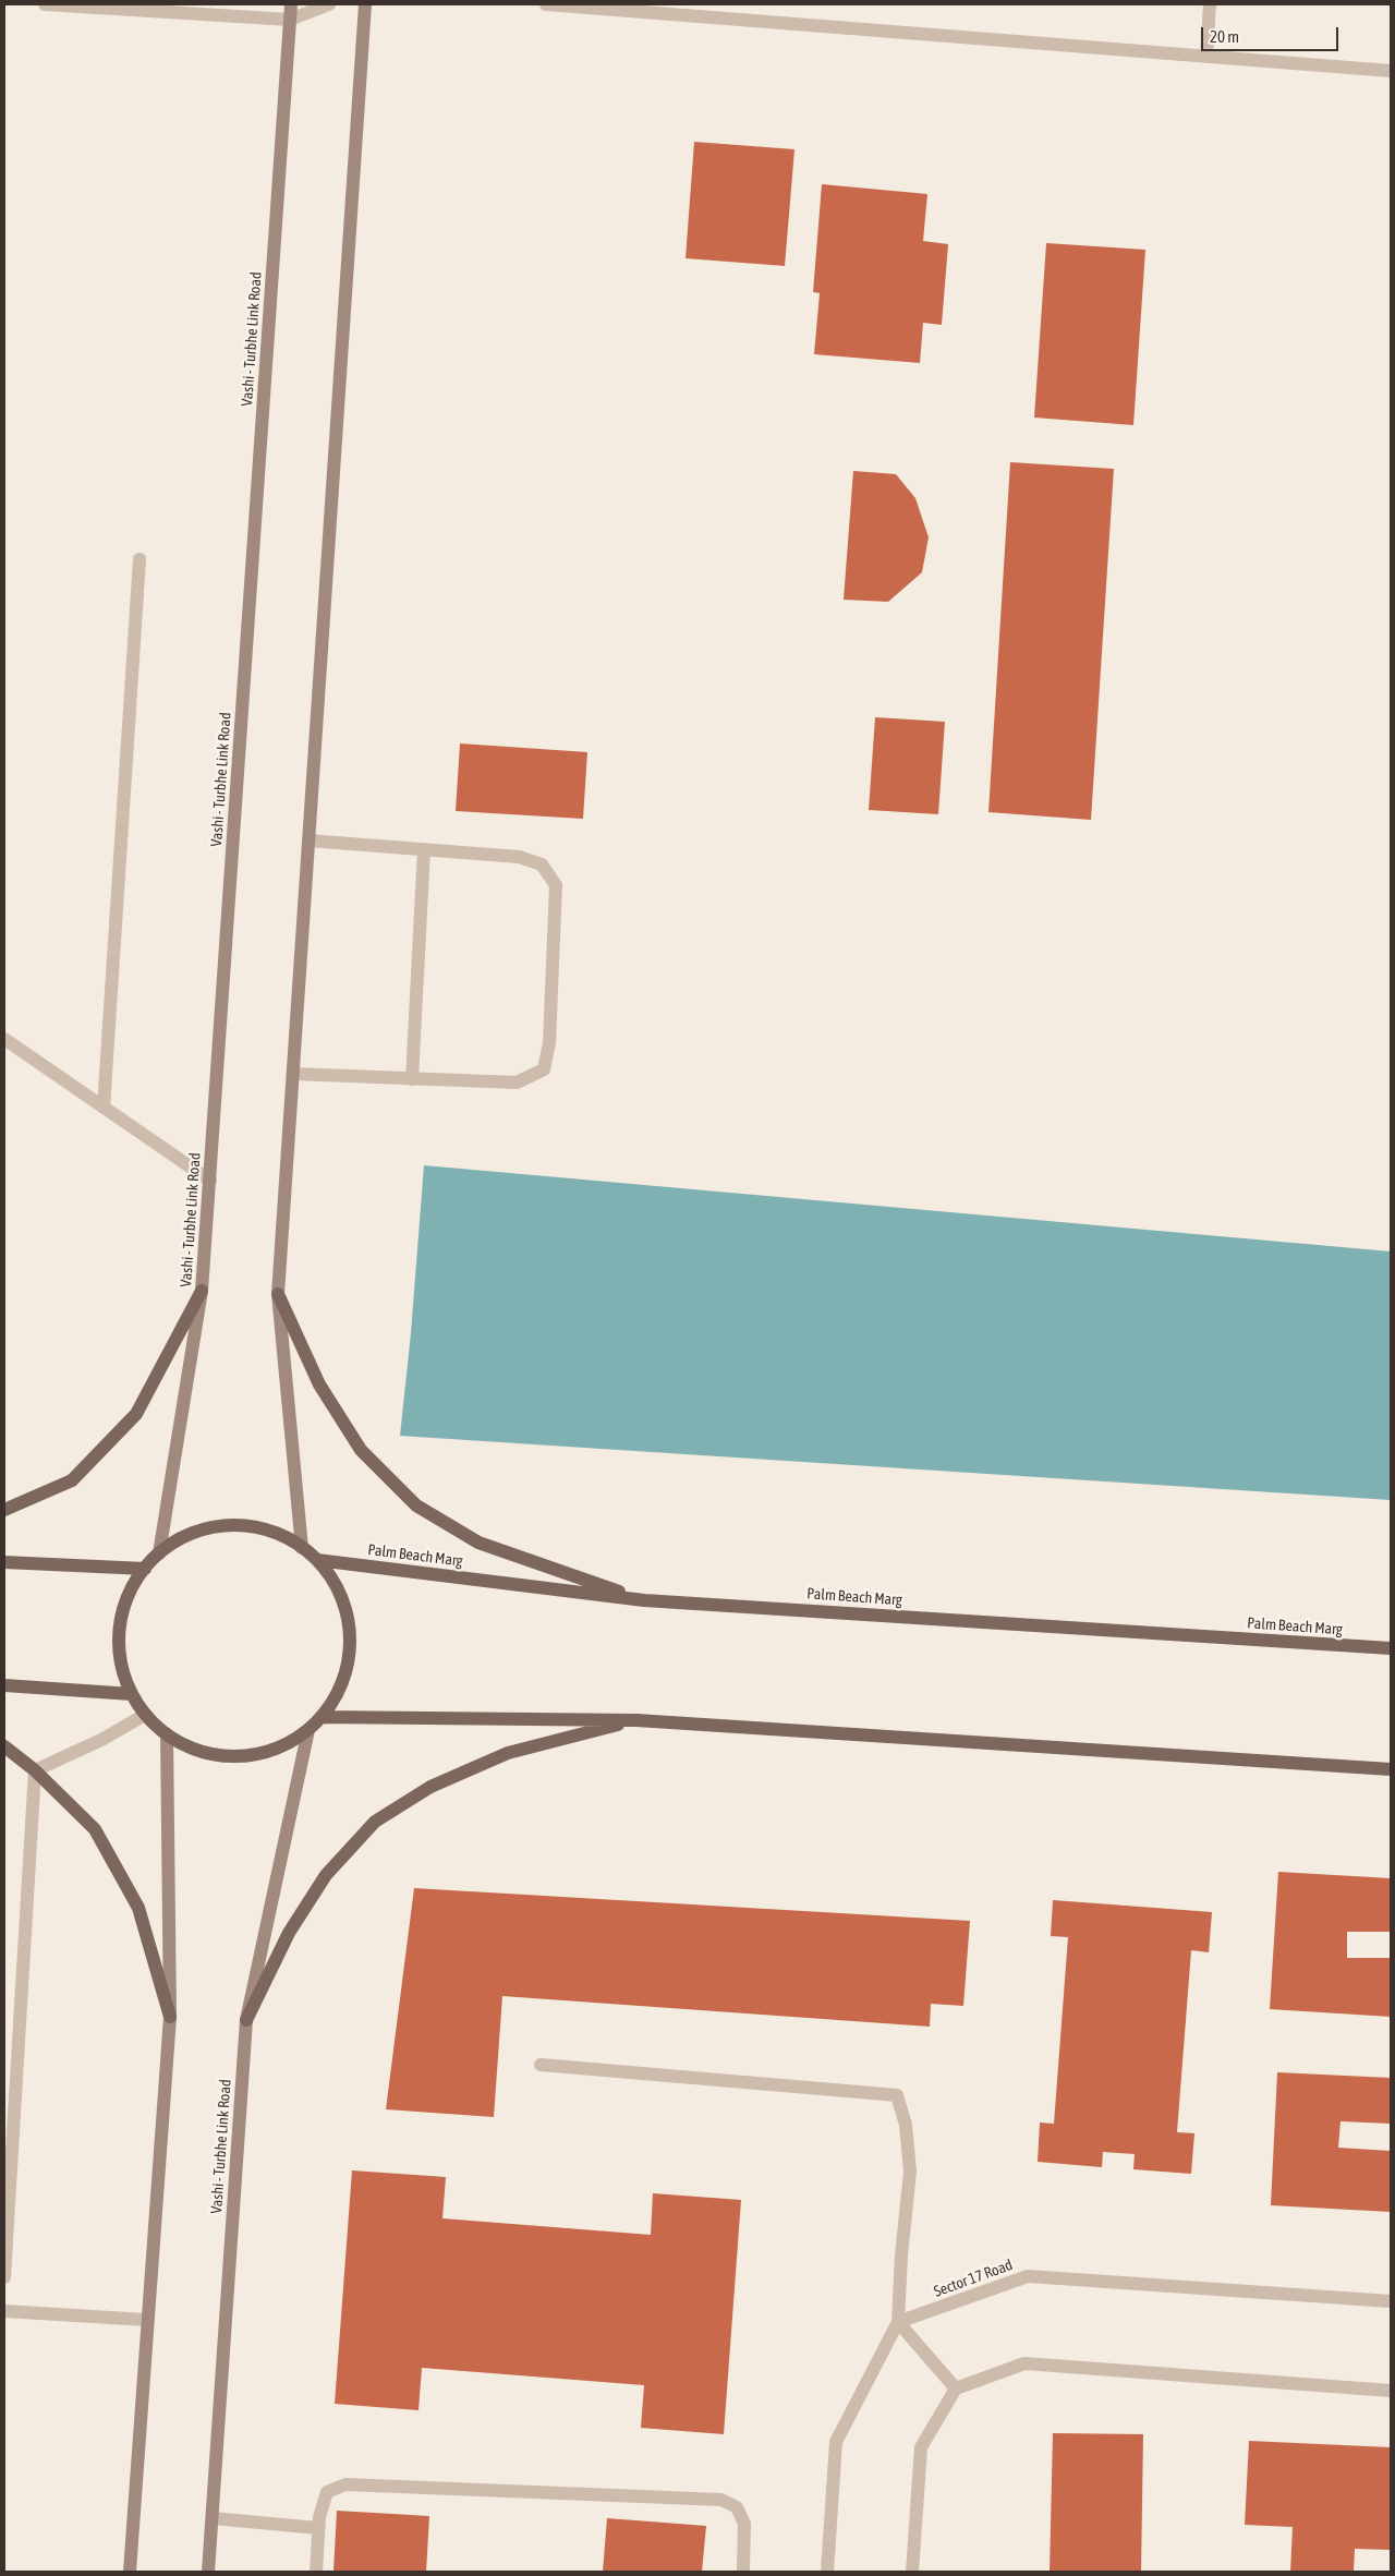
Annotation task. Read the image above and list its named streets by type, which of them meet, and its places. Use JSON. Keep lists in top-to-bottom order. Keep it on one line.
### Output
{"streets":{"main road":["Vashi - Turbhe Link Road","Palm Beach Marg"],"street":["Sector 17 Road"]},"scale_bar":"20 m"}
